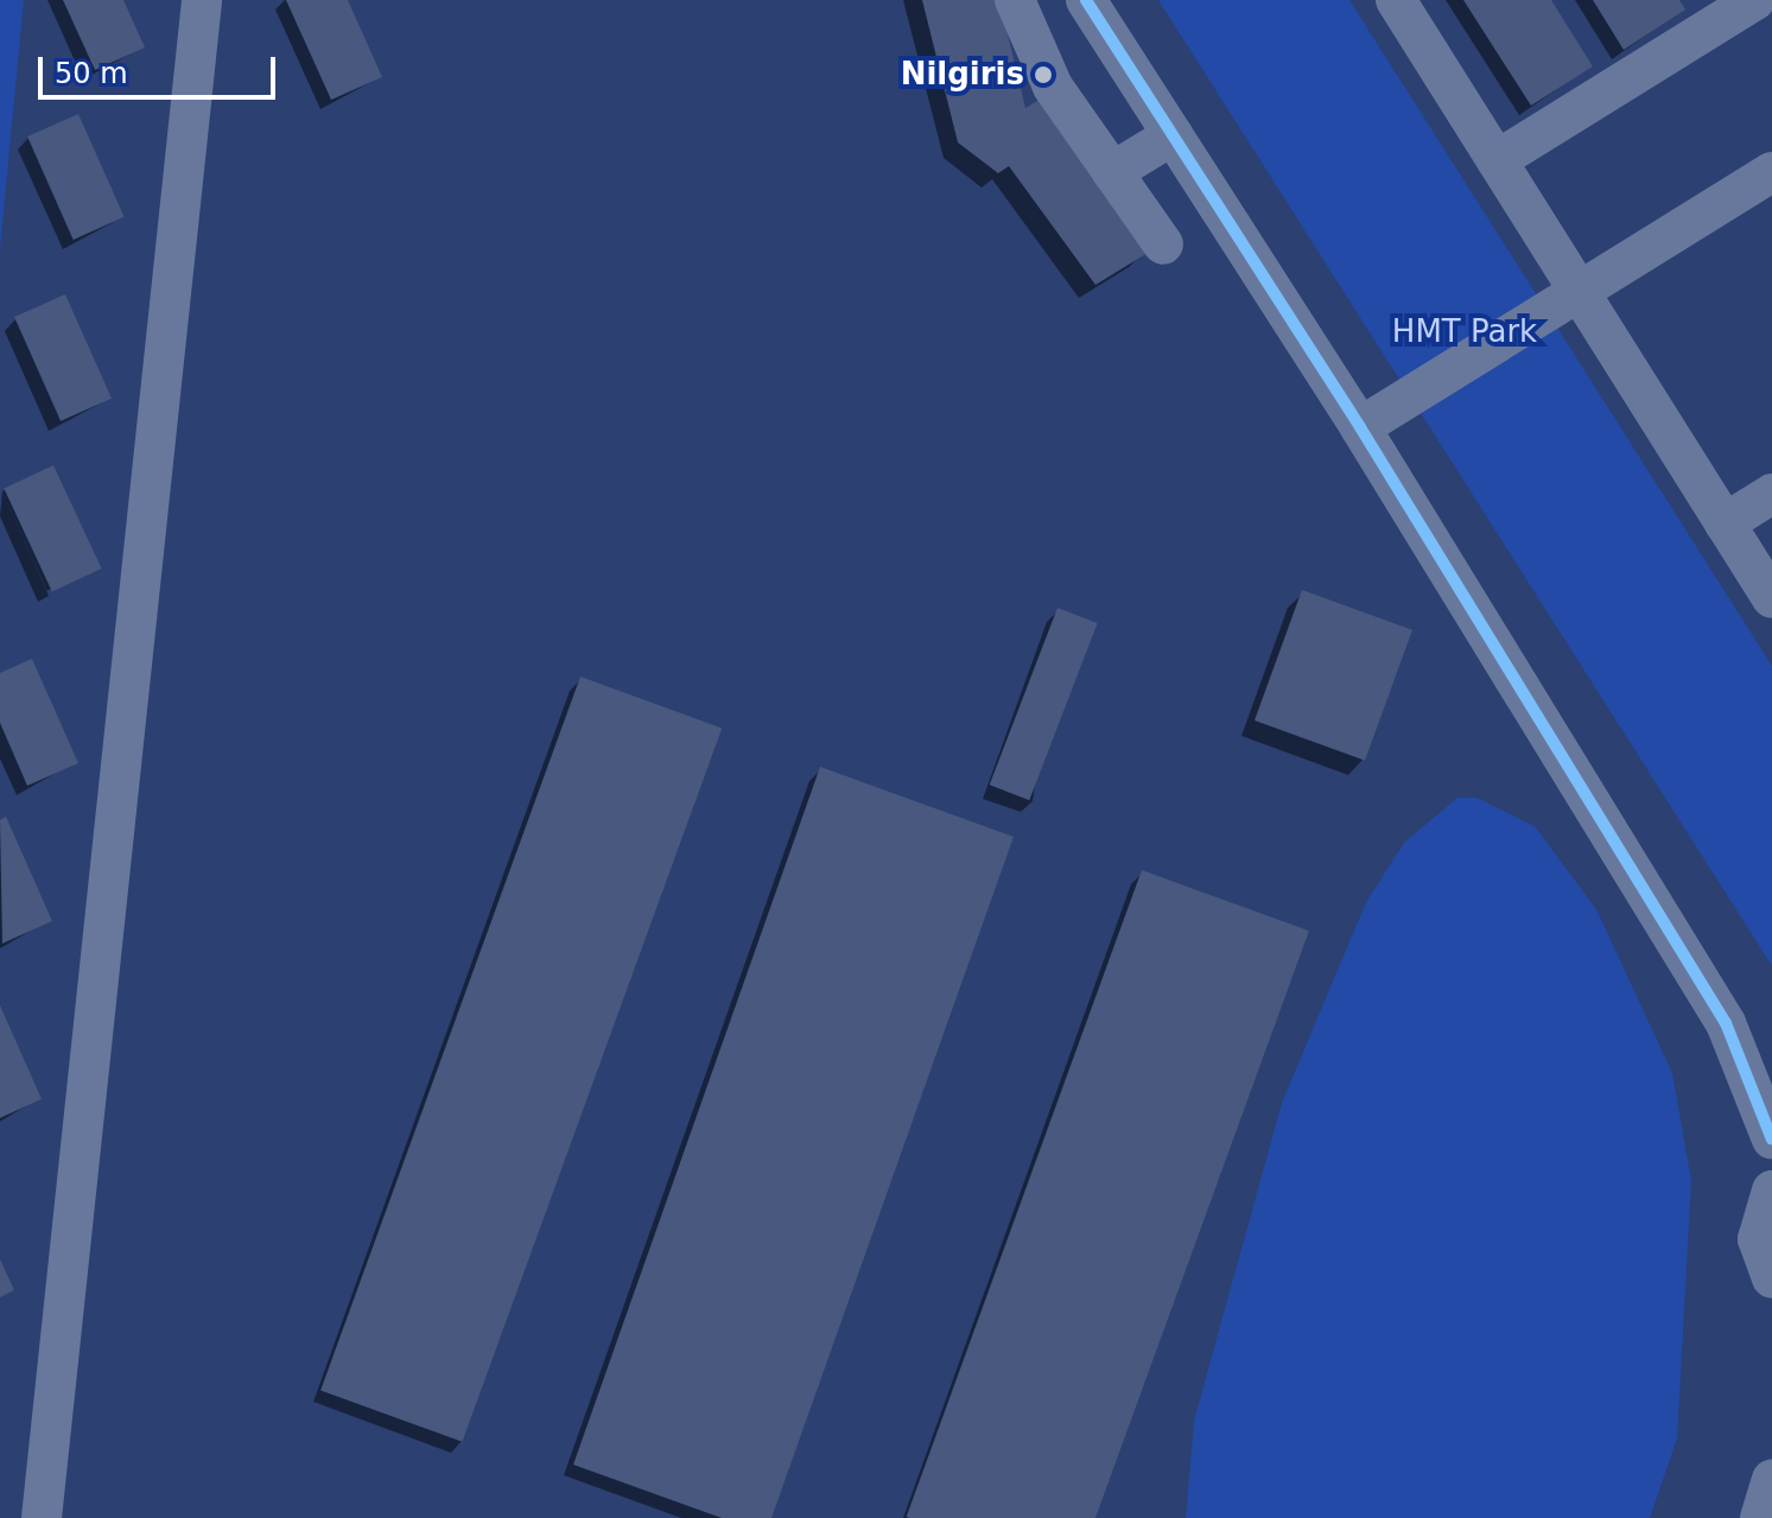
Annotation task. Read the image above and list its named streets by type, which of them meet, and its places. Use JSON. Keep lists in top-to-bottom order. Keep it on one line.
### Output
{"parks":["HMT Park"],"places":["Nilgiris"],"scale_bar":"50 m"}
